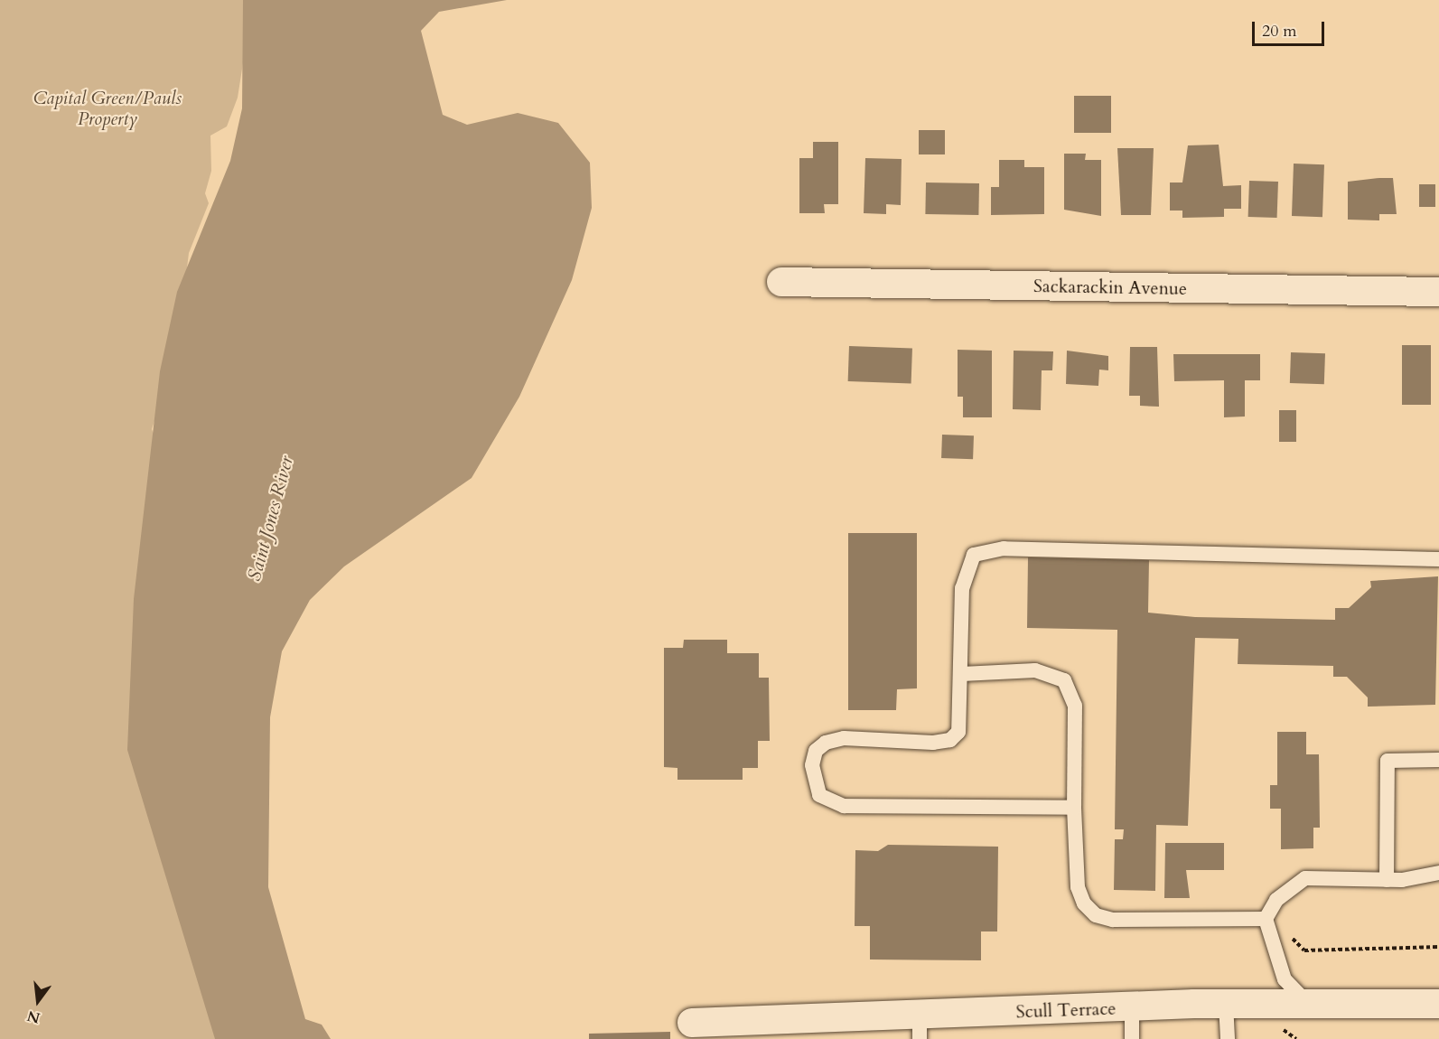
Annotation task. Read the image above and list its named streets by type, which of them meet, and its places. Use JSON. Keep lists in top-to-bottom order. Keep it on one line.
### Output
{"streets":{"street":["Sackarackin Avenue","Scull Terrace"]},"water":["Saint Jones River"],"parks":["Capital Green/Pauls Property"],"scale_bar":"20 m","north":"bottom"}
